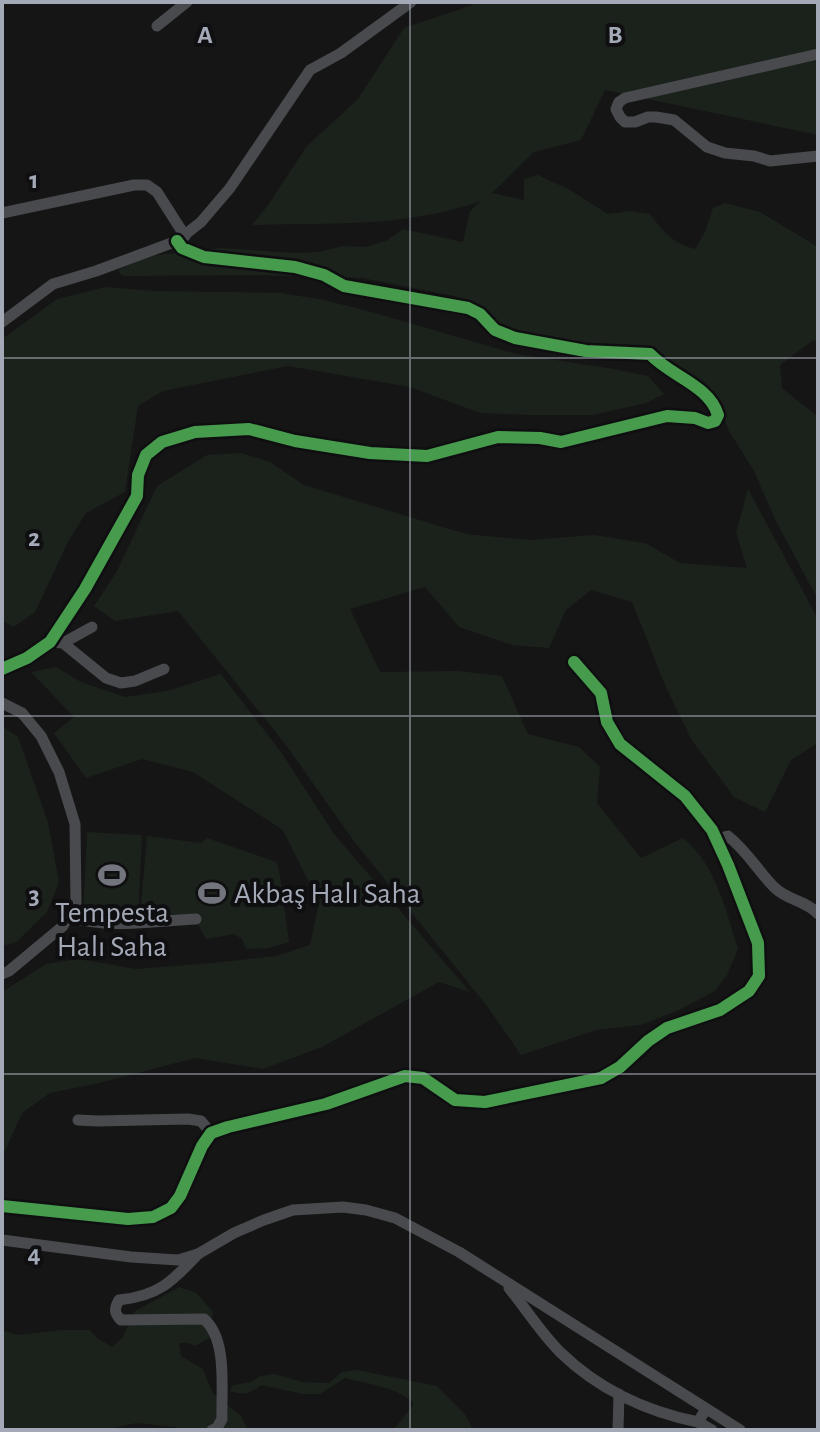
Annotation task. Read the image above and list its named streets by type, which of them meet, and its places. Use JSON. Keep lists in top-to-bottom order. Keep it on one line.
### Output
{"places":{"sports":["Tempesta Halı Saha","Akbaş Halı Saha"]},"grid":{"columns":["A","B"],"rows":["1","2","3","4"]}}
